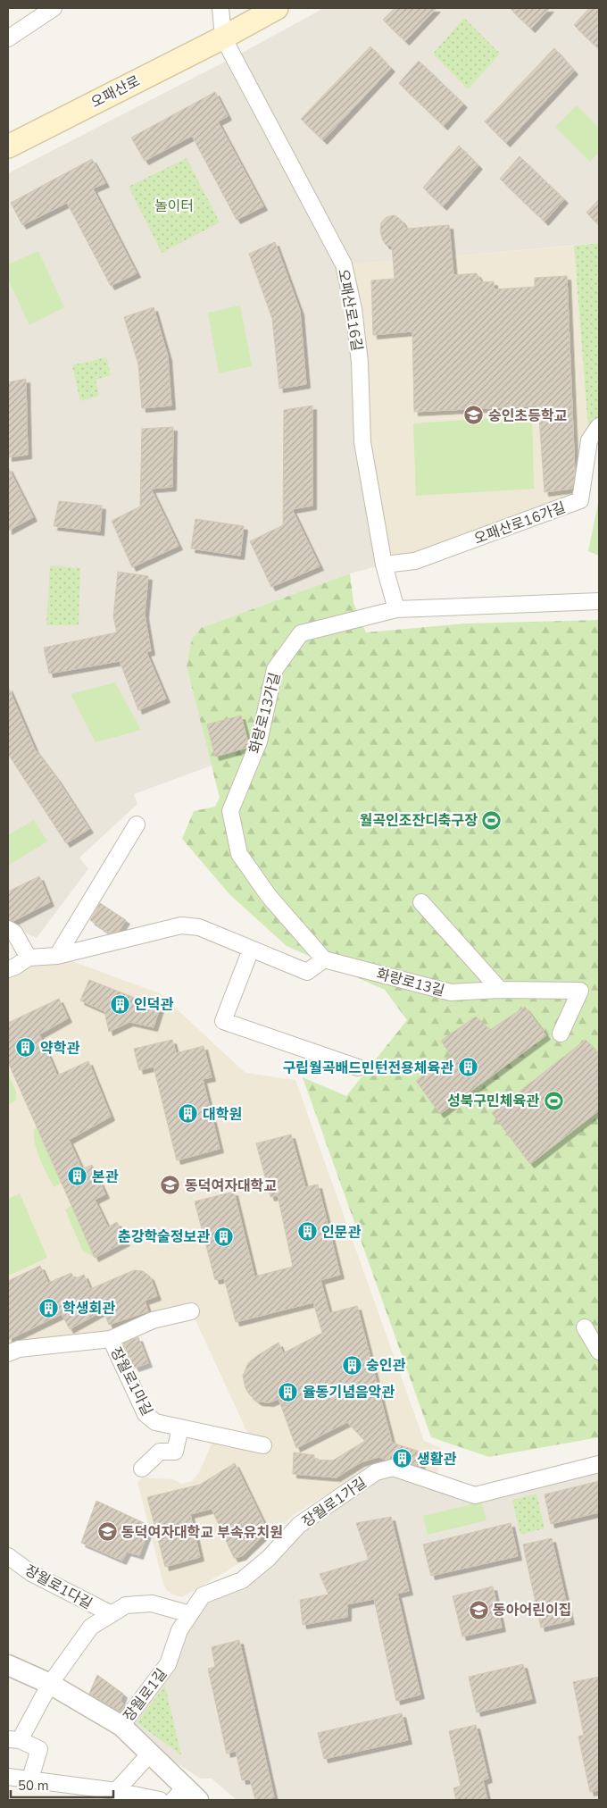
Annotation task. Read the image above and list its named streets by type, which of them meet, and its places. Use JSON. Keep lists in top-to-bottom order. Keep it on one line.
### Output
{"streets":{"main road":["오패산로"],"street":["오패산로16길","오패산로16가길","화랑로13가길","화랑로13길","장월로1마길","장월로1가길","장월로1다길","장월로1길"]},"crossings":[["오패산로","오패산로16길"],["오패산로16길","오패산로16가길"],["오패산로16길","화랑로13가길"],["화랑로13가길","화랑로13길"],["장월로1가길","장월로1길"]],"parks":["놀이터"],"places":{"school or university":["숭인초등학교","동덕여자대학교","동덕여자대학교 부속유치원","동아어린이집"],"sports":["월곡인조잔디축구장","성북구민체육관"],"building":["인덕관","약학관","구립월곡배드민턴전용체육관","대학원","본관","인문관","춘강학술정보관","학생회관","숭인관","율동기념음악관","생활관"]},"scale_bar":"50 m"}
